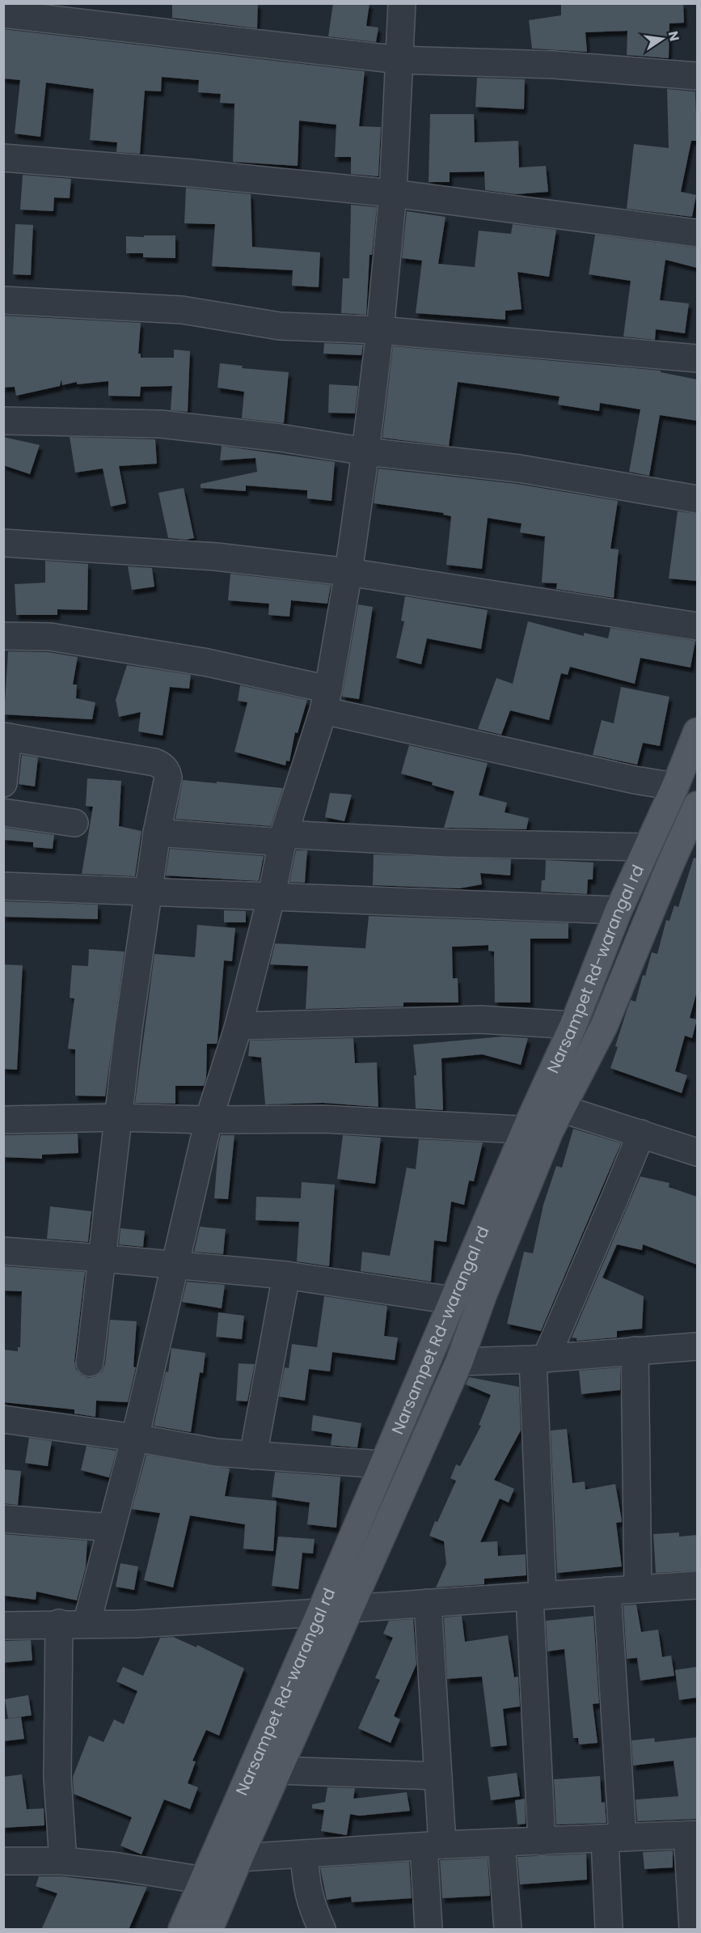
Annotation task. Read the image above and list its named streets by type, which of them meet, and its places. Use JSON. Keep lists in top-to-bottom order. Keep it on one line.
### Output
{"streets":{"main road":["Narsampet Rd-warangal rd"]},"north":"right"}
